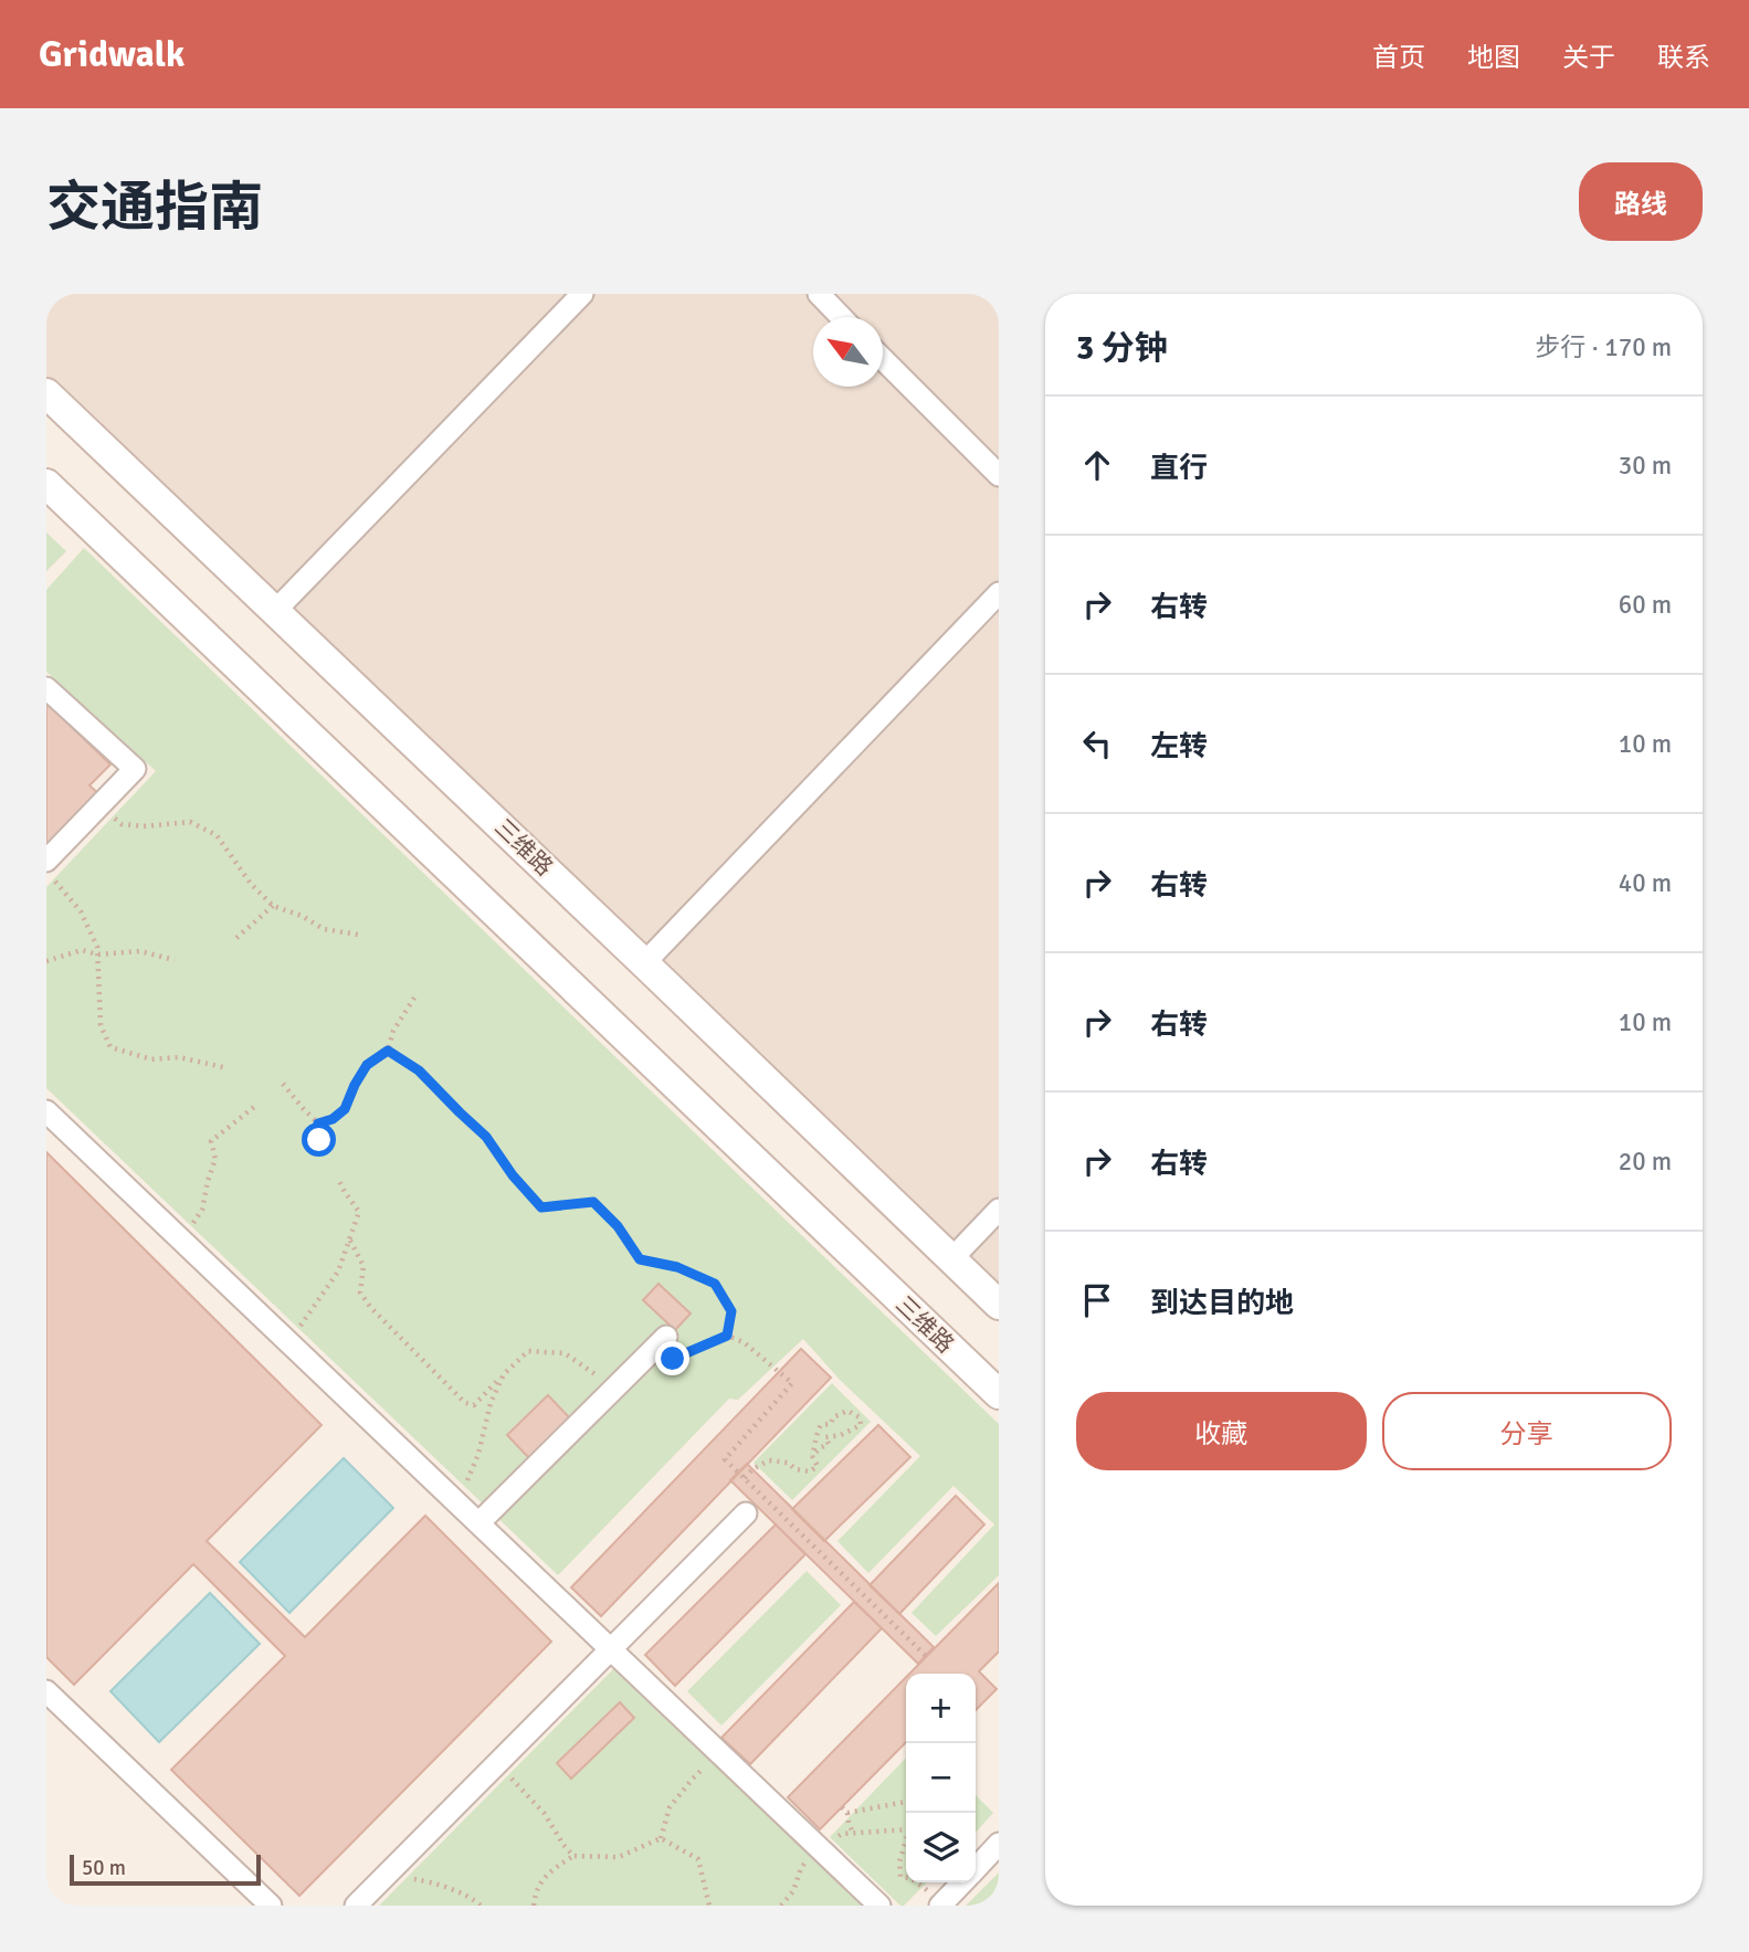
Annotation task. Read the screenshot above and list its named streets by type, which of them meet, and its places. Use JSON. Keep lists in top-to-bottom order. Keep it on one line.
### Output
{"streets":{"main road":["三维路"]},"scale_bar":"50 m","north":"top left","page":{"header":"Gridwalk","nav":["首页","地图","关于","联系"],"title":"交通指南","buttons":["路线",["收藏","分享"]],"heading":["3 分钟","步行 · 170 m"],"list":[["直行","30 m"],["右转","60 m"],["左转","10 m"],["右转","40 m"],["右转","10 m"],["右转","20 m"],"到达目的地"],"map_buttons":["+","−"],"scale":"50 m"}}
